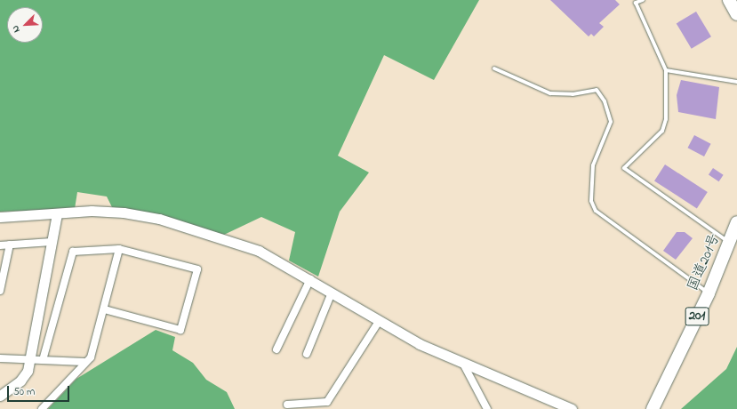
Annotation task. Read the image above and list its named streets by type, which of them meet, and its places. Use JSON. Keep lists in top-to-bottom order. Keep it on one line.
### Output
{"streets":{"highway":["国道201号","201"]},"scale_bar":"50 m","north":"bottom left"}
